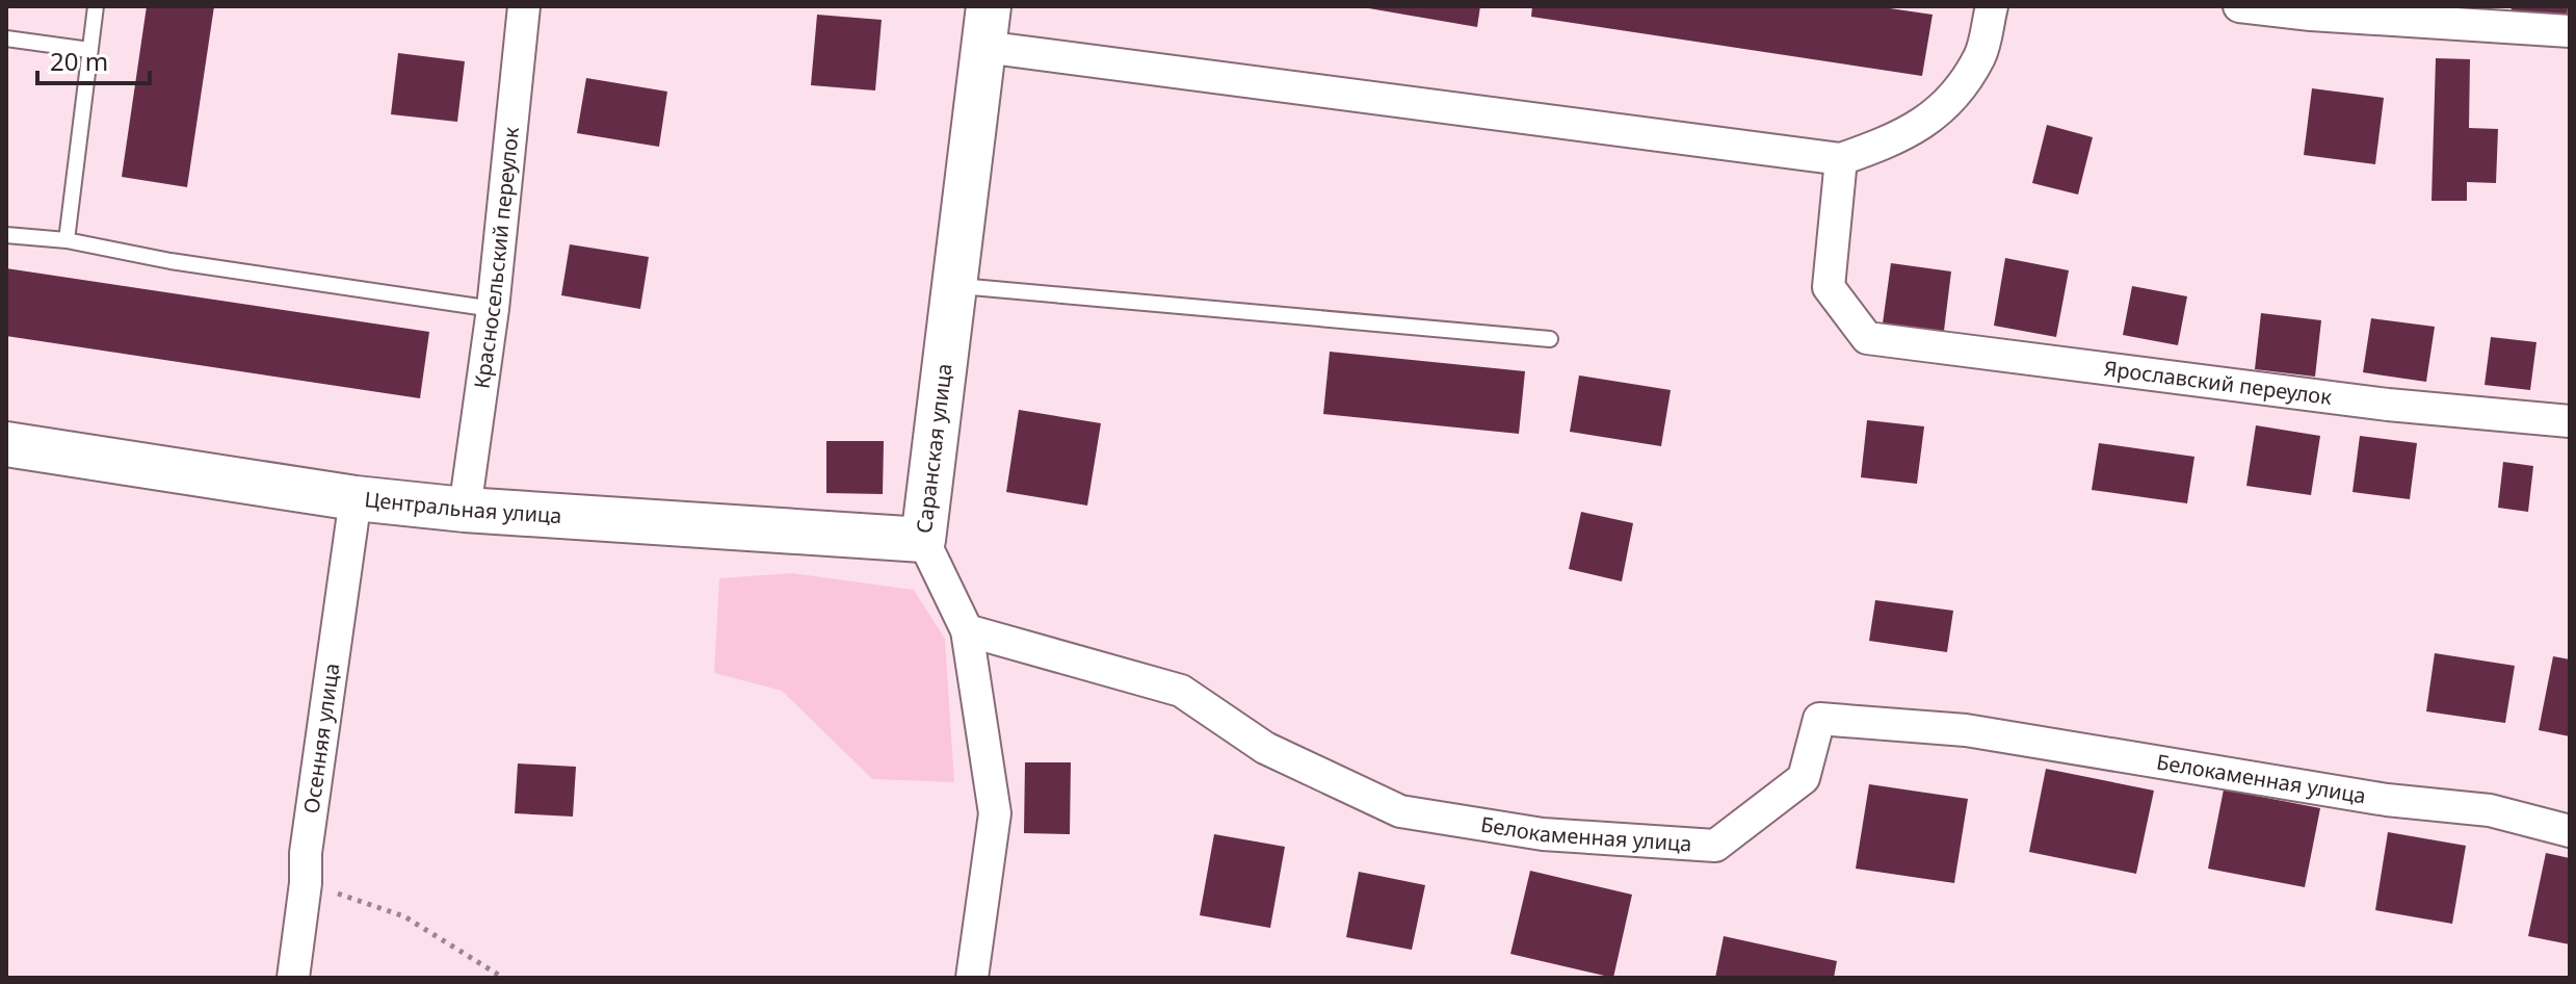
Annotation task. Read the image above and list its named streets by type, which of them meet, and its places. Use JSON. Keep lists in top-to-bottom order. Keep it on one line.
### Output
{"streets":{"street":["Красносельский переулок","Ярославский переулок","Саранская улица","Центральная улица","Осенняя улица","Белокаменная улица"]},"crossings":[["Красносельский переулок","Центральная улица"],["Саранская улица","Центральная улица"],["Саранская улица","Белокаменная улица"],["Центральная улица","Осенняя улица"]],"scale_bar":"20 m"}
